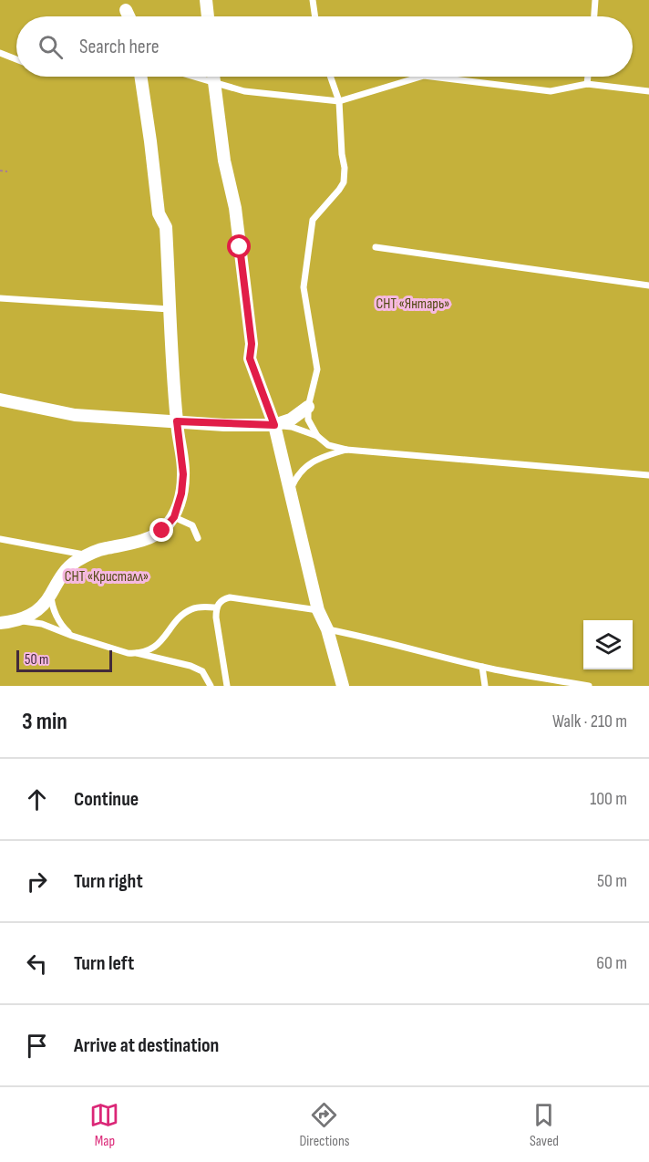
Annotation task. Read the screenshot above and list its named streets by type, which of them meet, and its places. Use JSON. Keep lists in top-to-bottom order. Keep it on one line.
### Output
{"parks":["СНТ «Янтарь»","СНТ «Кристалл»"],"scale_bar":"50 m","page":{"search":"Search here","scale":"50 m","heading":["3 min","Walk · 210 m"],"list":[["Continue","100 m"],["Turn right","50 m"],["Turn left","60 m"],"Arrive at destination"],"nav":["Map","Directions","Saved"]}}
